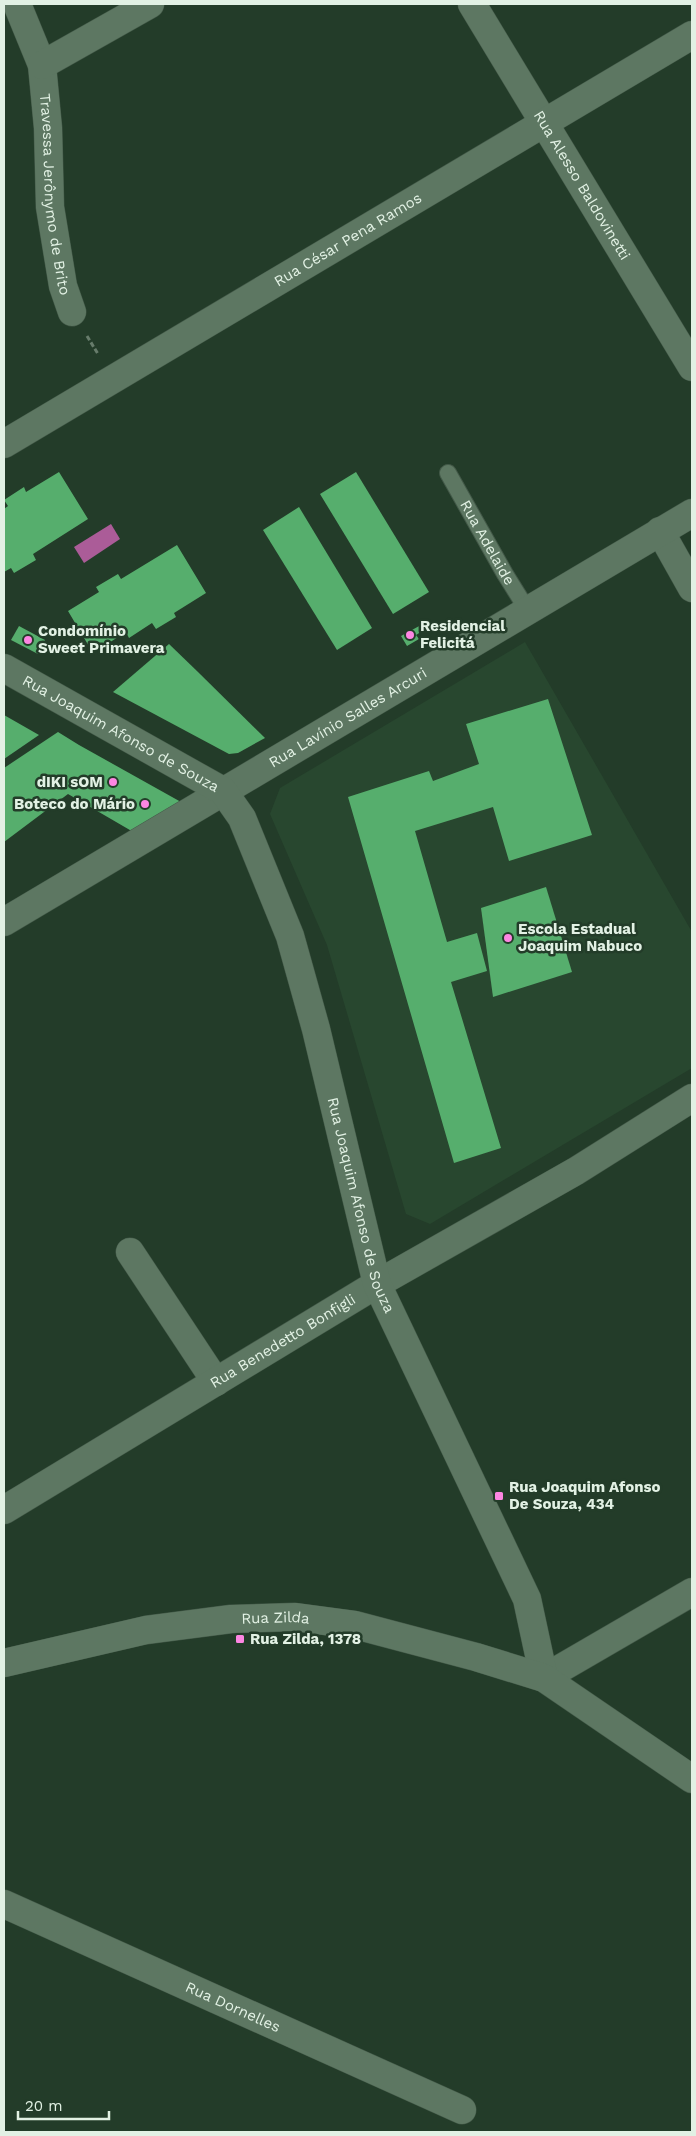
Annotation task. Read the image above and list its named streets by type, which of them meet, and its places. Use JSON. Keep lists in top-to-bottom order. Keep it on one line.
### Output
{"streets":{"street":["Rua Alesso Baldovinetti","Travessa Jerônymo de Brito","Rua César Pena Ramos","Rua Lavínio Salles Arcuri","Rua Joaquim Afonso de Souza","Rua Benedetto Bonfigli","Rua Zilda","Rua Dornelles"],"lane":["Rua Adelaide"]},"crossings":[["Rua Alesso Baldovinetti","Rua César Pena Ramos"],["Travessa Jerônymo de Brito","Rua César Pena Ramos"],["Rua Adelaide","Rua Lavínio Salles Arcuri"],["Rua Lavínio Salles Arcuri","Rua Joaquim Afonso de Souza"],["Rua Joaquim Afonso de Souza","Rua Benedetto Bonfigli"],["Rua Joaquim Afonso de Souza","Rua Zilda"]],"places":{"other":["Residencial Felicitá","Condomínio Sweet Primavera","dIKI sOM","Boteco do Mário","Escola Estadual Joaquim Nabuco"],"transit":["Rua Joaquim Afonso De Souza, 434","Rua Zilda, 1378"]},"scale_bar":"20 m"}
